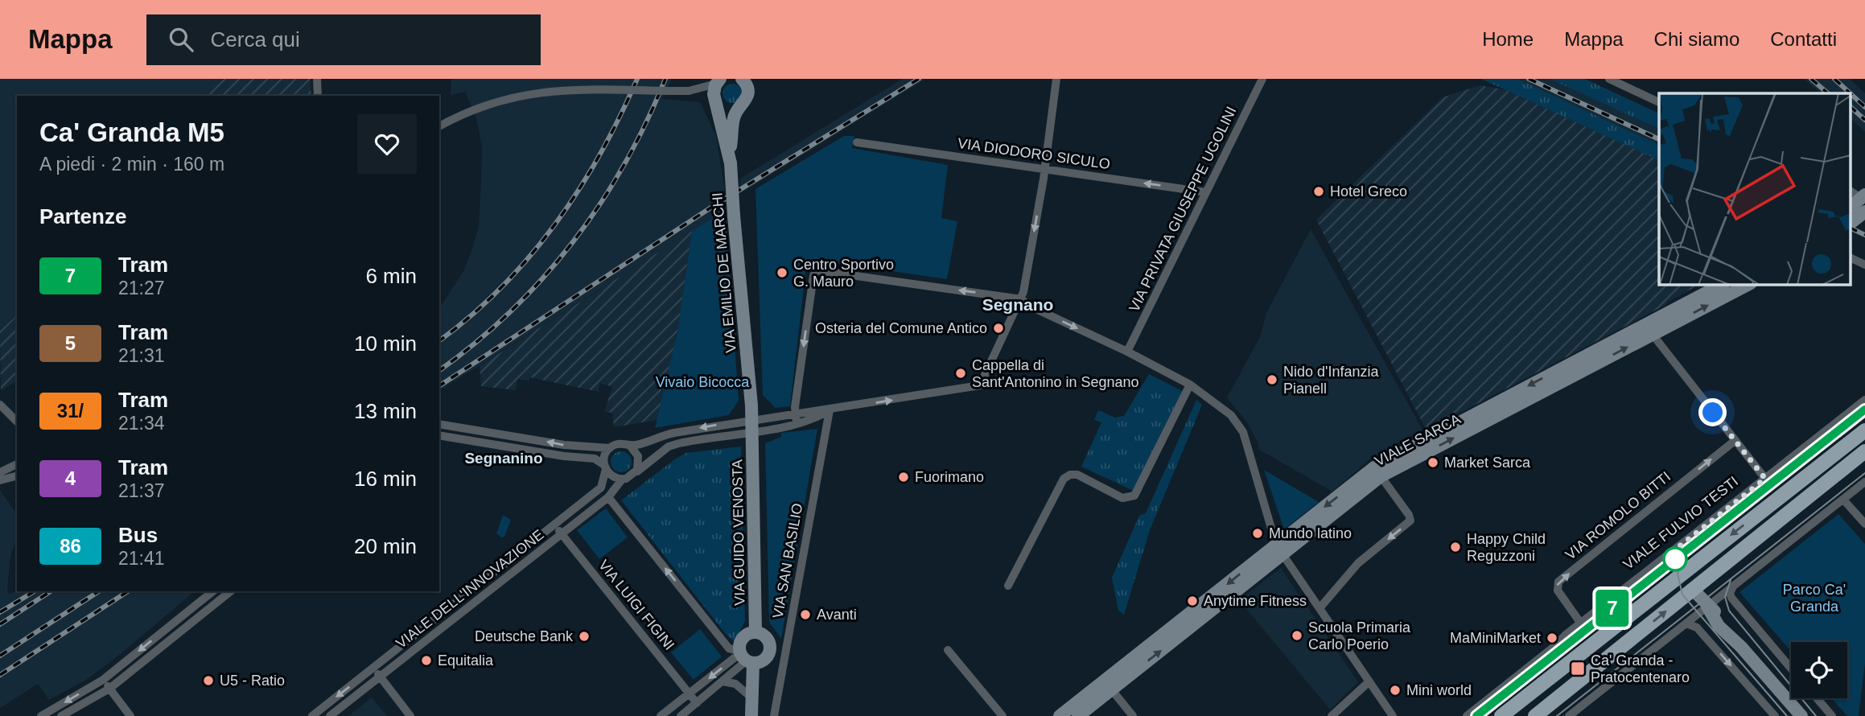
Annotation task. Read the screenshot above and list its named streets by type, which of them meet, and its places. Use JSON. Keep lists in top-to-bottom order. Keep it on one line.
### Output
{"streets":{"street":["VIA DIODORO SICULO","VIA PRIVATA GIUSEPPE UGOLINI","VIA EMILIO DE MARCHI","VIALE SARCA","VIA ROMOLO BITTI","VIALE FULVIO TESTI","VIA GUIDO VENOSTA","VIA SAN BASILIO","VIALE DELL'INNOVAZIONE","VIA LUIGI FIGINI"]},"crossings":[["VIA DIODORO SICULO","VIA PRIVATA GIUSEPPE UGOLINI"],["VIA EMILIO DE MARCHI","VIA GUIDO VENOSTA"],["VIA ROMOLO BITTI","VIALE FULVIO TESTI"],["VIALE DELL'INNOVAZIONE","VIA LUIGI FIGINI"]],"one_way":["VIA DIODORO SICULO","VIA ROMOLO BITTI"],"districts":["Segnano","Segnanino"],"parks":["Vivaio Bicocca","Parco Ca' Granda"],"places":{"other":["Hotel Greco","Centro Sportivo G. Mauro","Osteria del Comune Antico","Cappella di Sant'Antonino in Segnano","Nido d'Infanzia Pianell","Market Sarca","Fuorimano","Mundo latino","Happy Child Reguzzoni","Anytime Fitness","Avanti","Scuola Primaria Carlo Poerio","Deutsche Bank","MaMiniMarket","Equitalia","U5 - Ratio","Mini world"],"transit":["Ca' Granda - Pratocentenaro"]},"lines":["tram line 7"],"page":{"header":"Mappa","search":"Cerca qui","nav":["Home","Mappa","Chi siamo","Contatti"],"on_map":"7","heading":[["Ca' Granda M5","A piedi · 2 min · 160 m"],"Partenze"],"list":[{"mark":"7","name":"Tram","note":"21:27","value":"6 min"},{"mark":"5","name":"Tram","note":"21:31","value":"10 min"},{"mark":"31/","name":"Tram","note":"21:34","value":"13 min"},{"mark":"4","name":"Tram","note":"21:37","value":"16 min"},{"mark":"86","name":"Bus","note":"21:41","value":"20 min"}]}}
